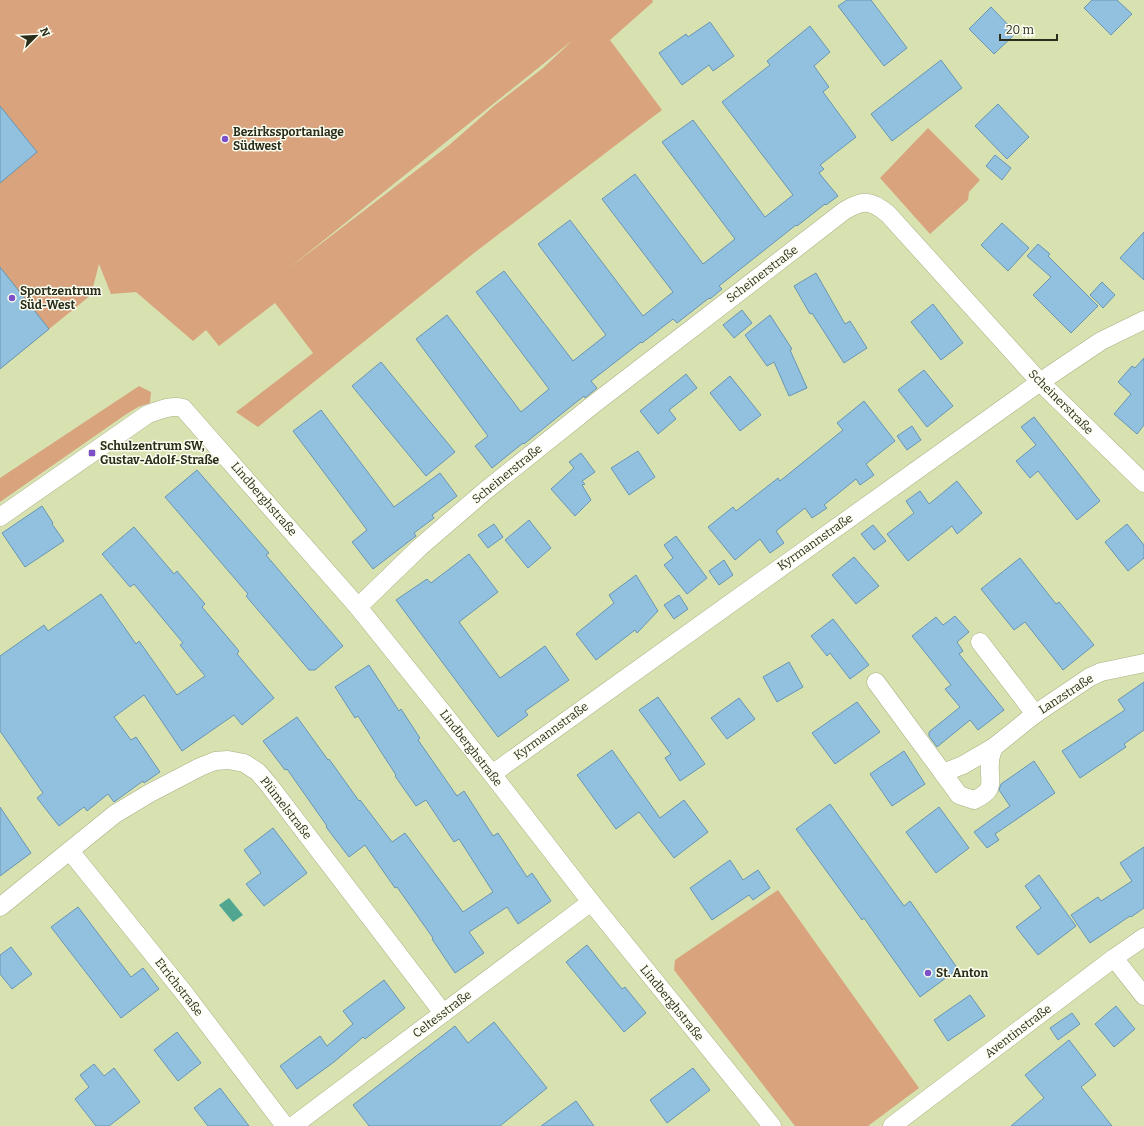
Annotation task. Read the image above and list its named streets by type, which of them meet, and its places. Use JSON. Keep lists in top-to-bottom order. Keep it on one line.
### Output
{"streets":{"street":["Scheinerstraße","Lindberghstraße","Kyrmannstraße","Lanzstraße","Plümelstraße","Etrichstraße","Celtesstraße","Aventinstraße"]},"crossings":[["Scheinerstraße","Lindberghstraße"],["Scheinerstraße","Kyrmannstraße"],["Lindberghstraße","Kyrmannstraße"],["Lindberghstraße","Celtesstraße"],["Plümelstraße","Etrichstraße"],["Plümelstraße","Celtesstraße"]],"places":{"other":["Bezirkssportanlage Südwest","Sportzentrum Süd-West","St. Anton"],"transit":["Schulzentrum SW, Gustav-Adolf-Straße"]},"scale_bar":"20 m","north":"top right"}
